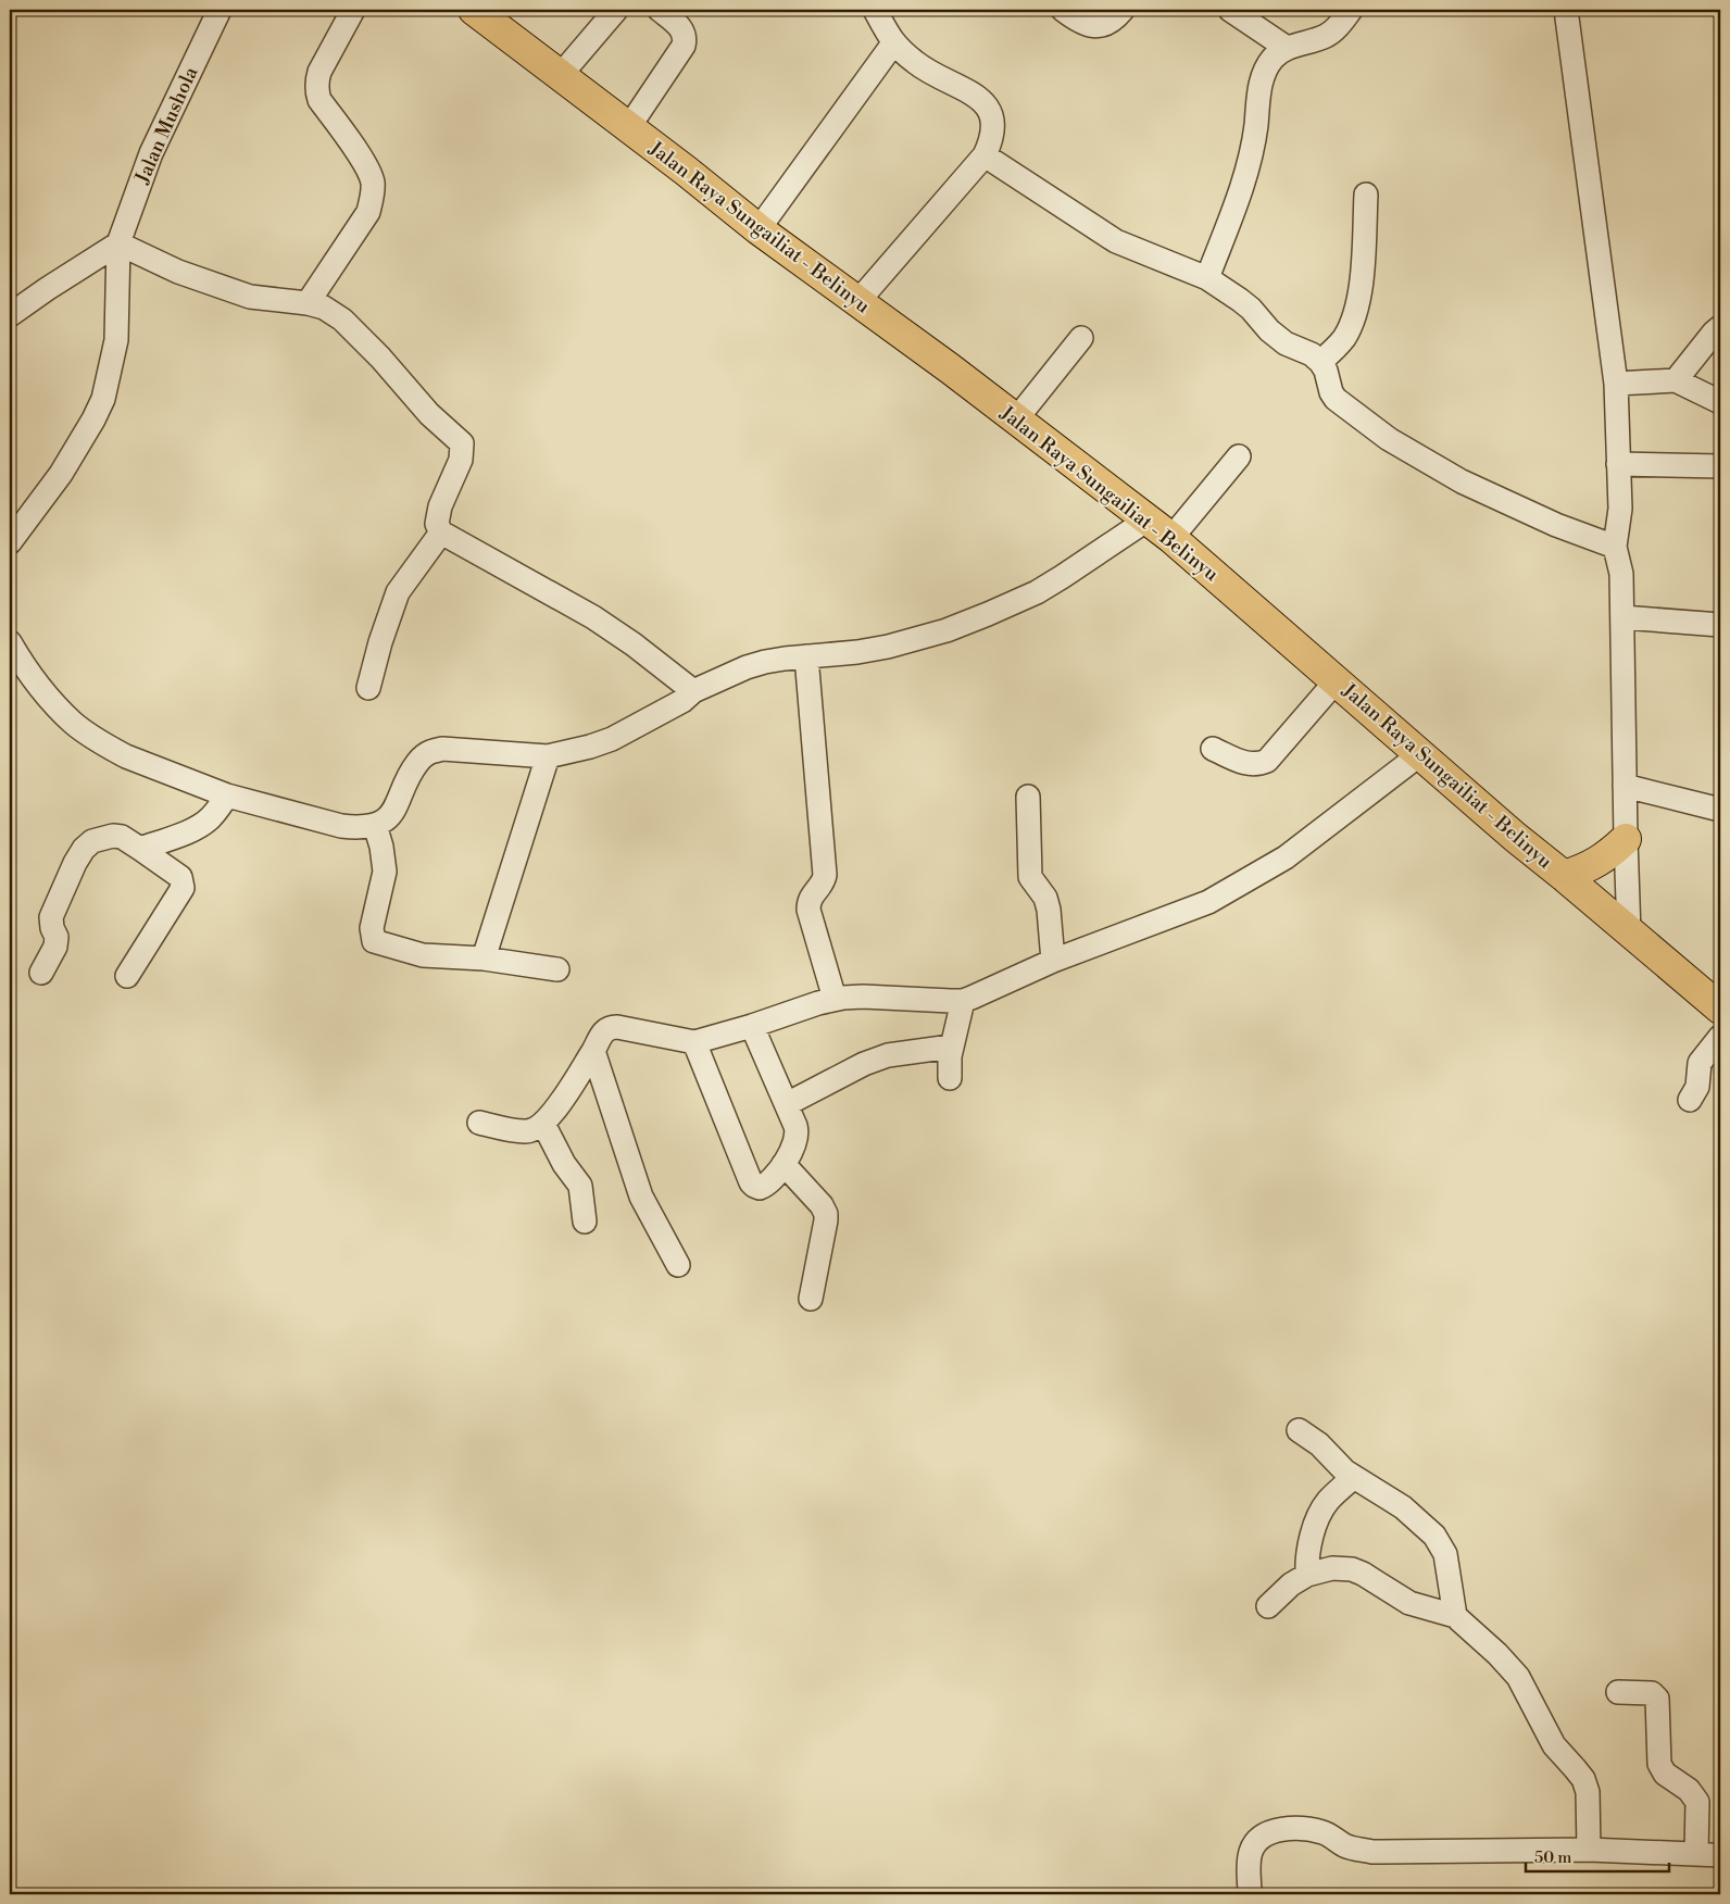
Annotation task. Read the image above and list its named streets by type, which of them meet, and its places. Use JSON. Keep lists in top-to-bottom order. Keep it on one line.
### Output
{"streets":{"highway":["Jalan Raya Sungailiat - Belinyu"],"street":["Jalan Mushola"]},"scale_bar":"50 m"}
